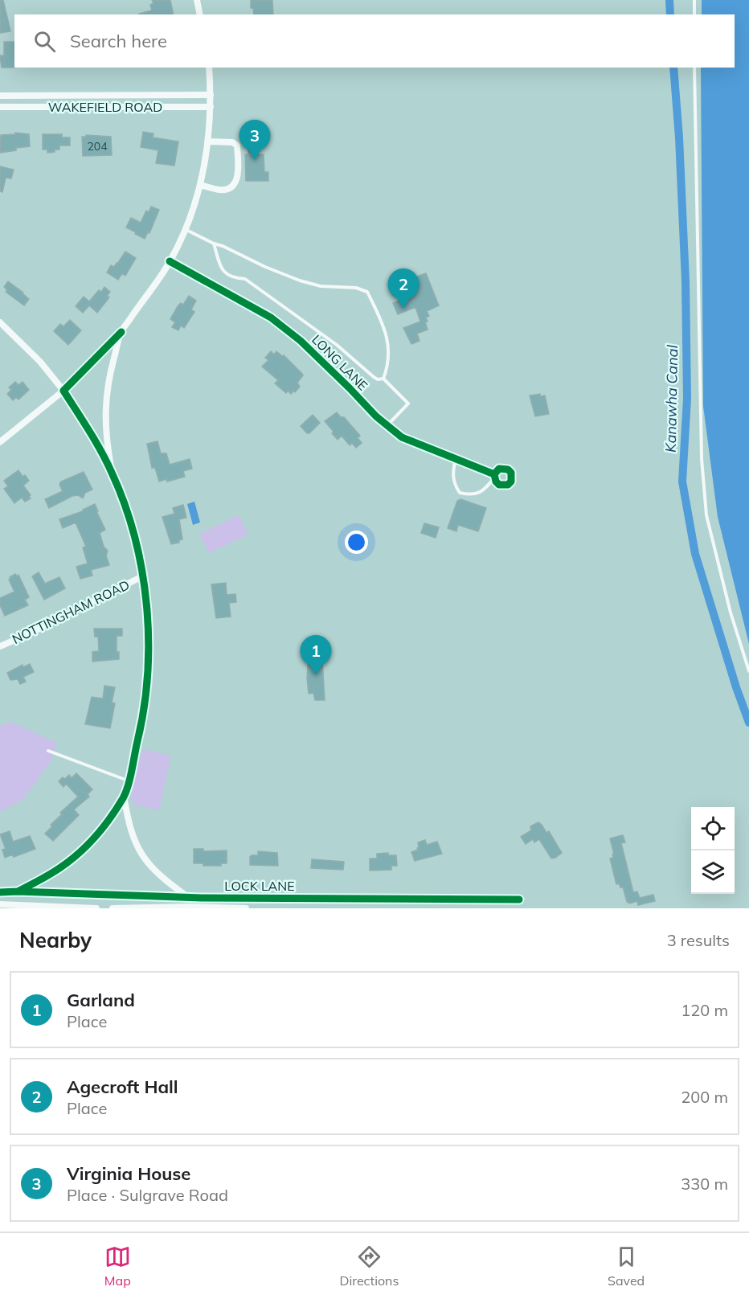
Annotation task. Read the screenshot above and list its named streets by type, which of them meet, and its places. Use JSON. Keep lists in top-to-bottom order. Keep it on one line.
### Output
{"streets":{"street":["WAKEFIELD ROAD","LONG LANE","NOTTINGHAM ROAD","LOCK LANE"]},"water":["Kanawha Canal"],"house_numbers":["204"],"page":{"search":"Search here","pins":["3","2","1"],"heading":["Nearby","3 results"],"list":[{"mark":"1","name":"Garland","note":"Place","value":"120 m"},{"mark":"2","name":"Agecroft Hall","note":"Place","value":"200 m"},{"mark":"3","name":"Virginia House","note":"Place · Sulgrave Road","value":"330 m"}],"nav":["Map","Directions","Saved"]}}
